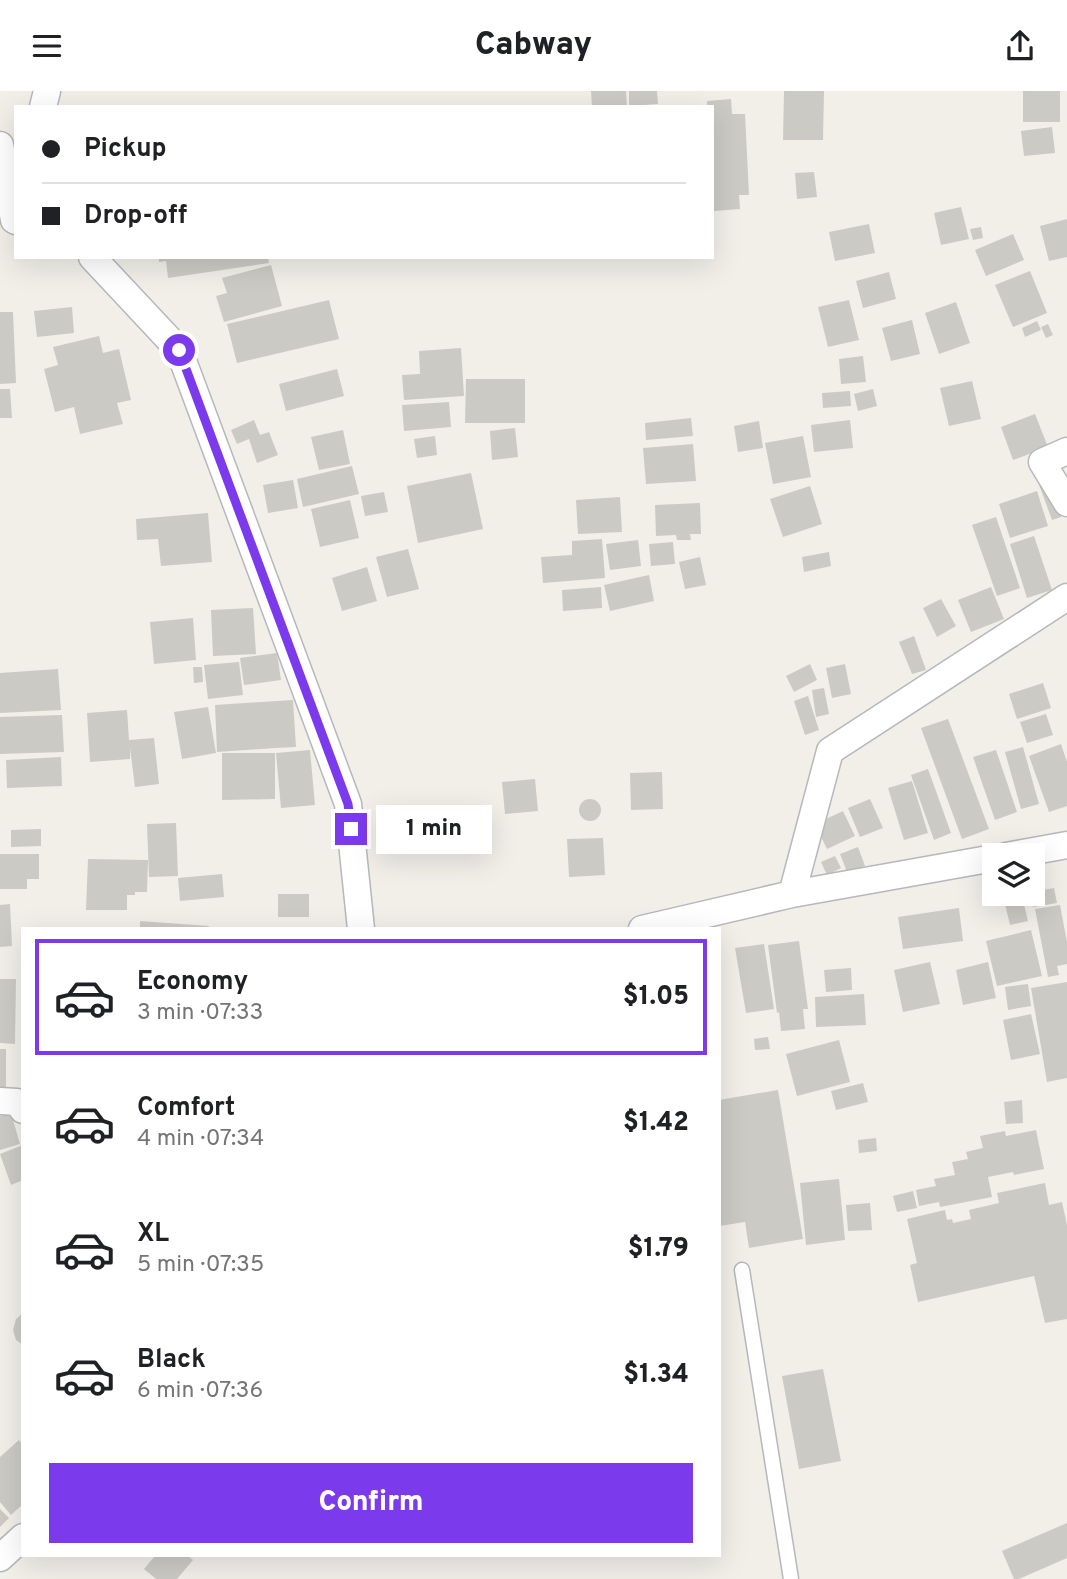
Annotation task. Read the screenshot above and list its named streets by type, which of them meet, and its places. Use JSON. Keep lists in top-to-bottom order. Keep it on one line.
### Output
{"page":{"header":"Cabway","banner":["Pickup","Drop-off"],"bubble":"1 min","list":[{"name":"Economy","note":"3 min · 07:33","value":"$1.05"},{"name":"Comfort","note":"4 min · 07:34","value":"$1.42"},{"name":"XL","note":"5 min · 07:35","value":"$1.79"},{"name":"Black","note":"6 min · 07:36","value":"$1.34"}],"buttons":"Confirm"}}
